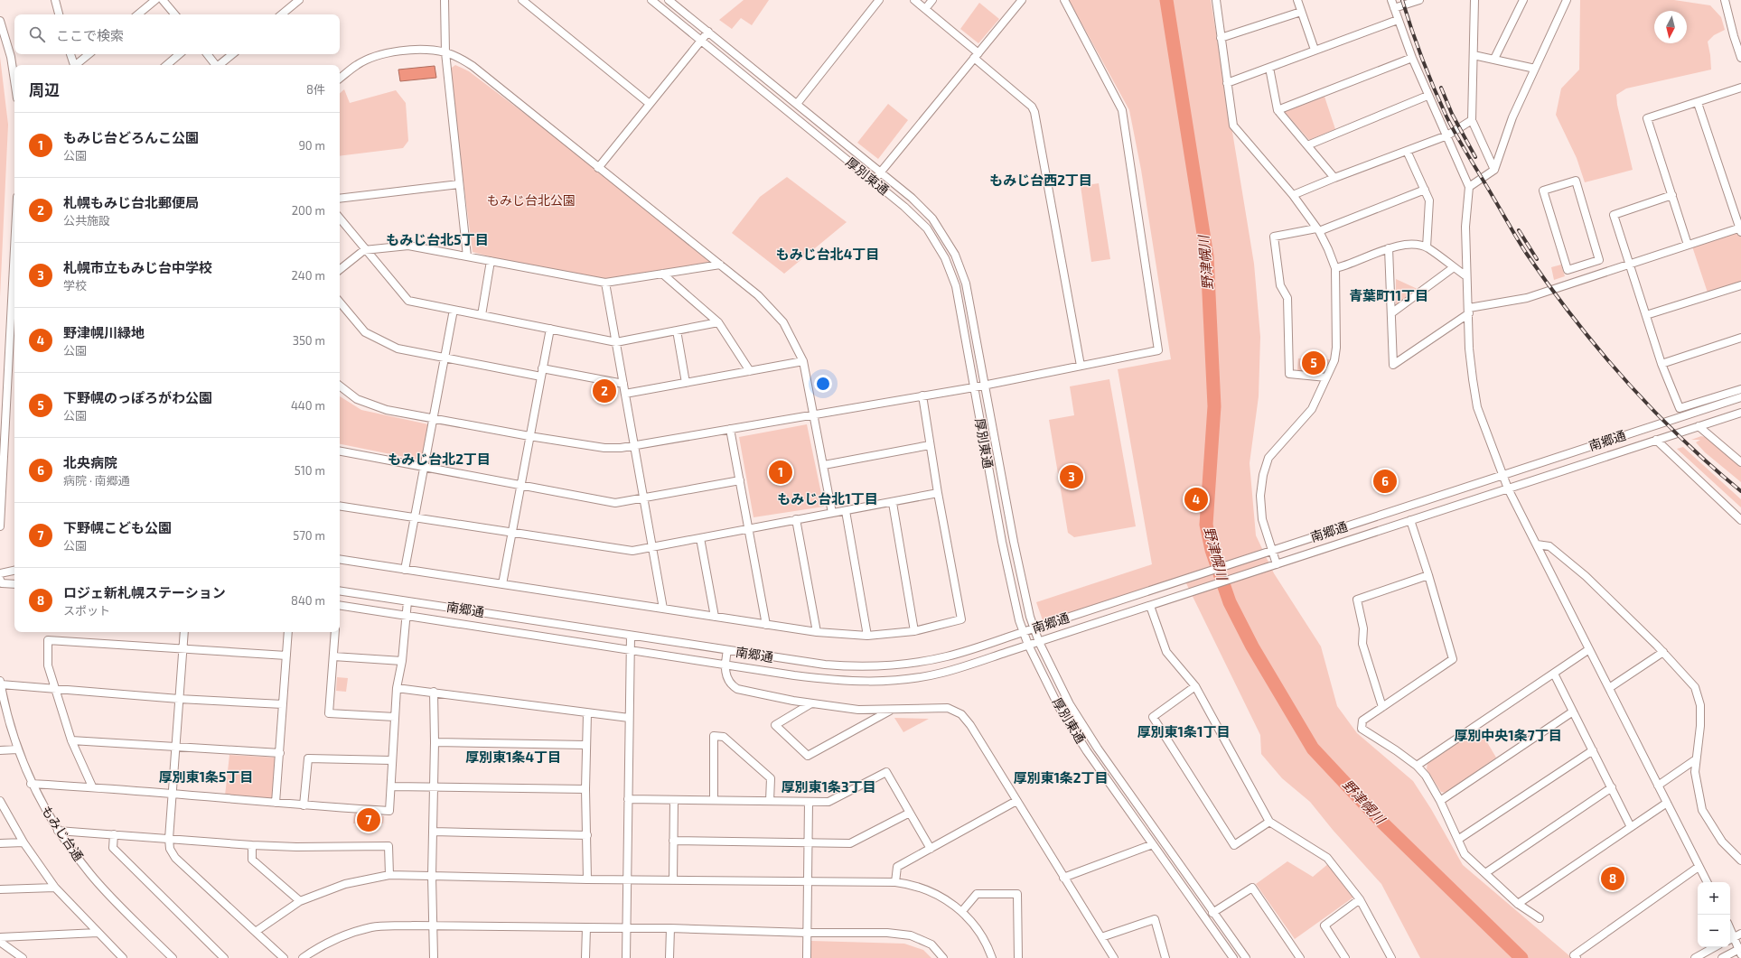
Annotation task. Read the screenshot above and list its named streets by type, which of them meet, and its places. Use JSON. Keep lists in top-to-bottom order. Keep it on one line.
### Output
{"streets":{"street":["厚別東通","南郷通","もみじ台通"]},"crossings":[["厚別東通","南郷通"]],"districts":["もみじ台西2丁目","もみじ台北5丁目","もみじ台北4丁目","青葉町11丁目","もみじ台北2丁目","もみじ台北1丁目","厚別東1条1丁目","厚別中央1条7丁目","厚別東1条4丁目","厚別東1条5丁目","厚別東1条2丁目","厚別東1条3丁目"],"water":["野津幌川"],"parks":["もみじ台北公園"],"north":"bottom","page":{"search":"ここで検索","heading":["周辺","8件"],"list":[{"mark":"1","name":"もみじ台どろんこ公園","note":"公園","value":"90 m"},{"mark":"2","name":"札幌もみじ台北郵便局","note":"公共施設","value":"200 m"},{"mark":"3","name":"札幌市立もみじ台中学校","note":"学校","value":"240 m"},{"mark":"4","name":"野津幌川緑地","note":"公園","value":"350 m"},{"mark":"5","name":"下野幌のっぽろがわ公園","note":"公園","value":"440 m"},{"mark":"6","name":"北央病院","note":"病院 · 南郷通","value":"510 m"},{"mark":"7","name":"下野幌こども公園","note":"公園","value":"570 m"},{"mark":"8","name":"ロジェ新札幌ステーション","note":"スポット","value":"840 m"}],"pins":["5","2","1","3","6","4","7","8"],"map_buttons":["+","−"]}}
